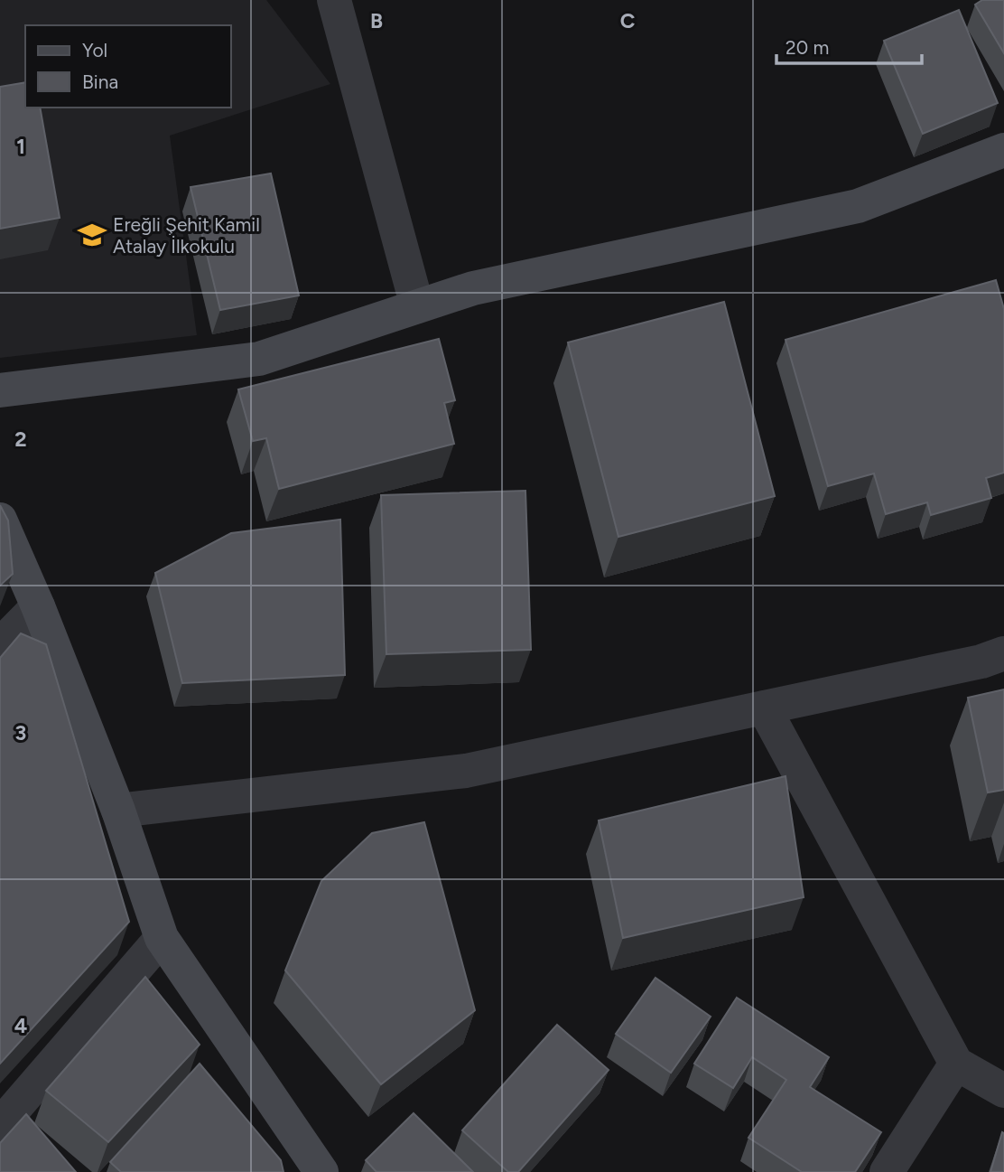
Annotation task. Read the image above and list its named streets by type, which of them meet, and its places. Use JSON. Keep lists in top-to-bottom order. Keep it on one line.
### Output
{"places":{"school or university":["Ereğli Şehit Kamil Atalay İlkokulu"]},"legend":["Yol","Bina"],"scale_bar":"20 m","grid":{"columns":["B","C"],"rows":["1","2","3","4"]}}
